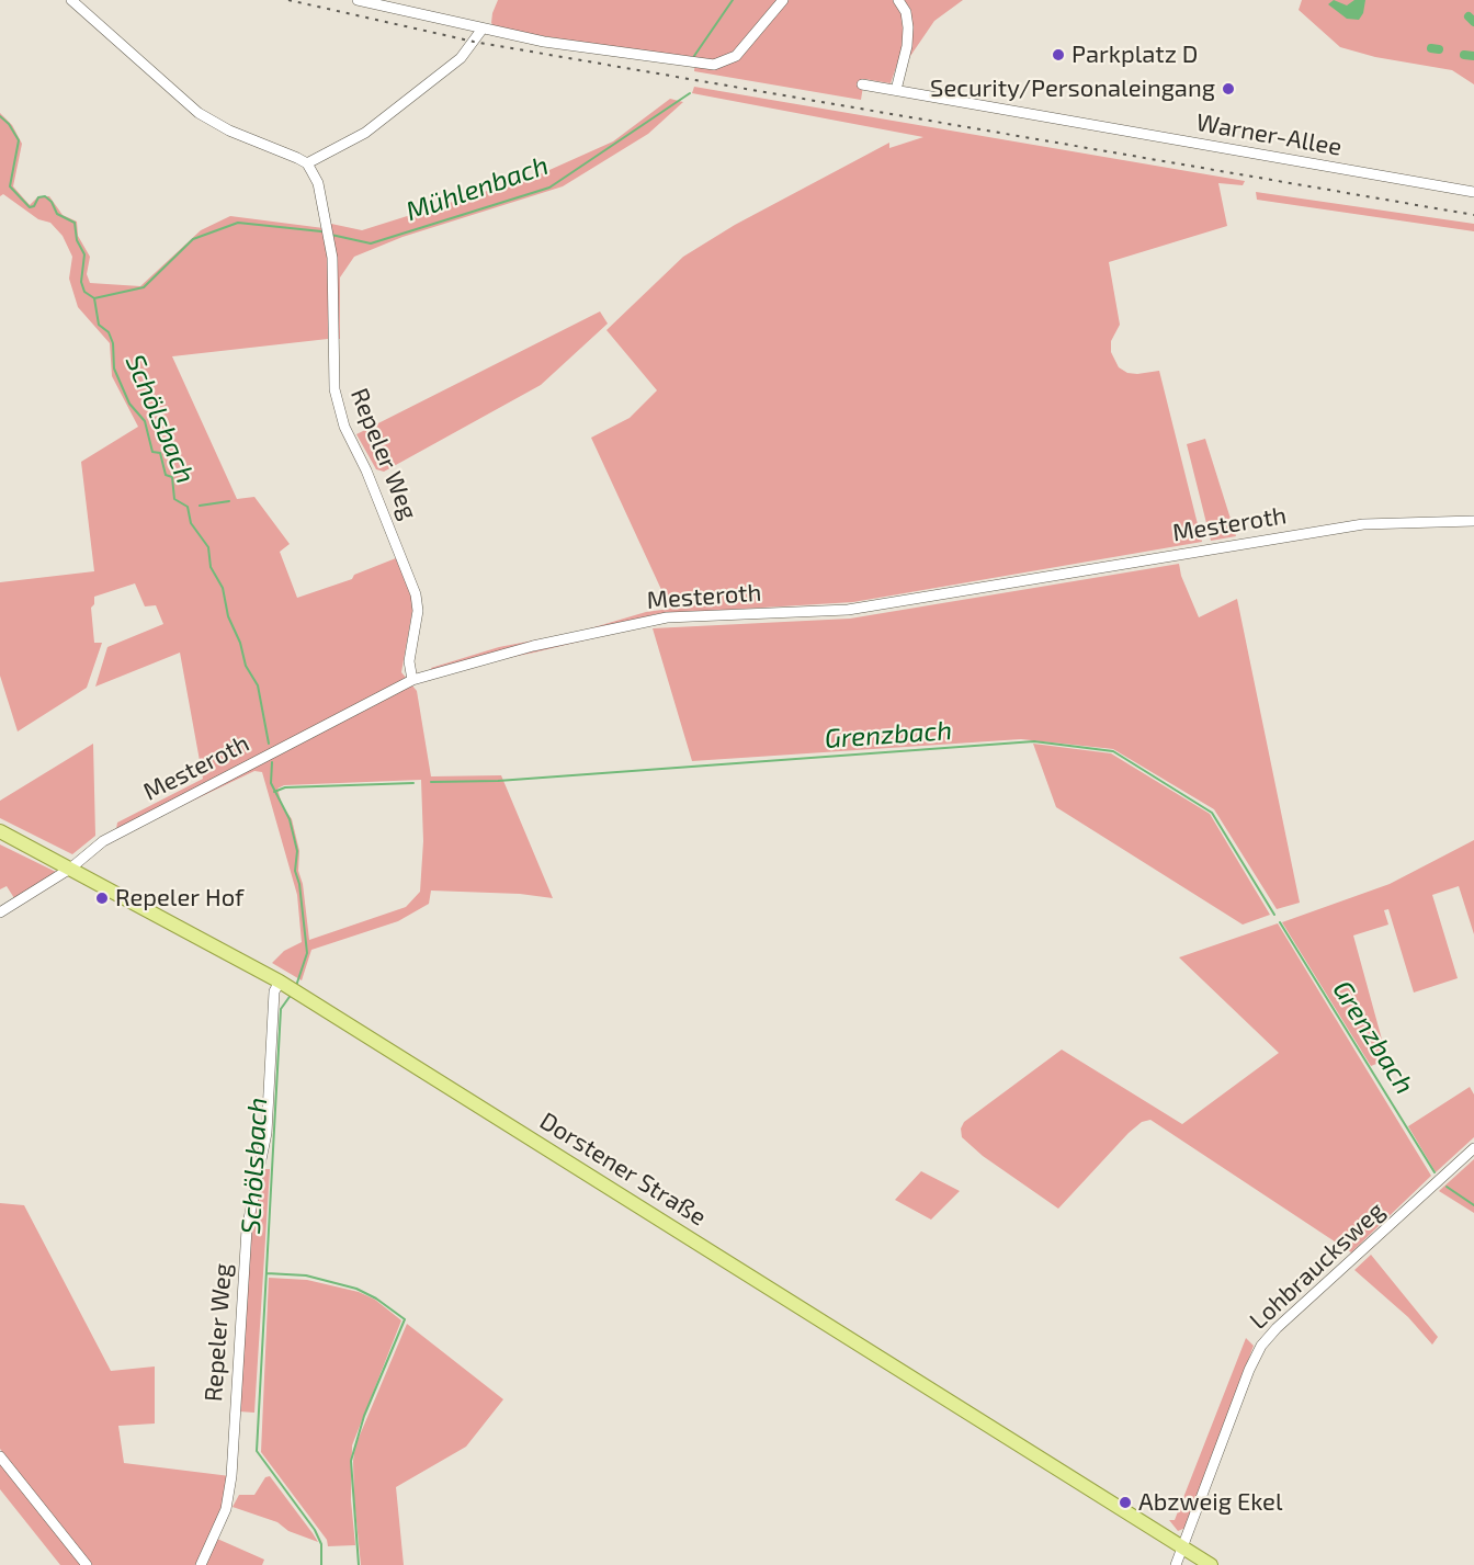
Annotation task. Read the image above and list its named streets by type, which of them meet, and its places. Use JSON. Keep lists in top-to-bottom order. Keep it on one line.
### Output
{"streets":{"main road":["Dorstener Straße"],"street":["Warner-Allee","Repeler Weg","Mesteroth","Lohbraucksweg"]},"crossings":[["Repeler Weg","Mesteroth"],["Repeler Weg","Dorstener Straße"],["Mesteroth","Dorstener Straße"],["Dorstener Straße","Lohbraucksweg"]],"water":["Mühlenbach","Schölsbach","Grenzbach"],"places":["Parkplatz D","Security/Personaleingang","Repeler Hof","Abzweig Ekel"]}
